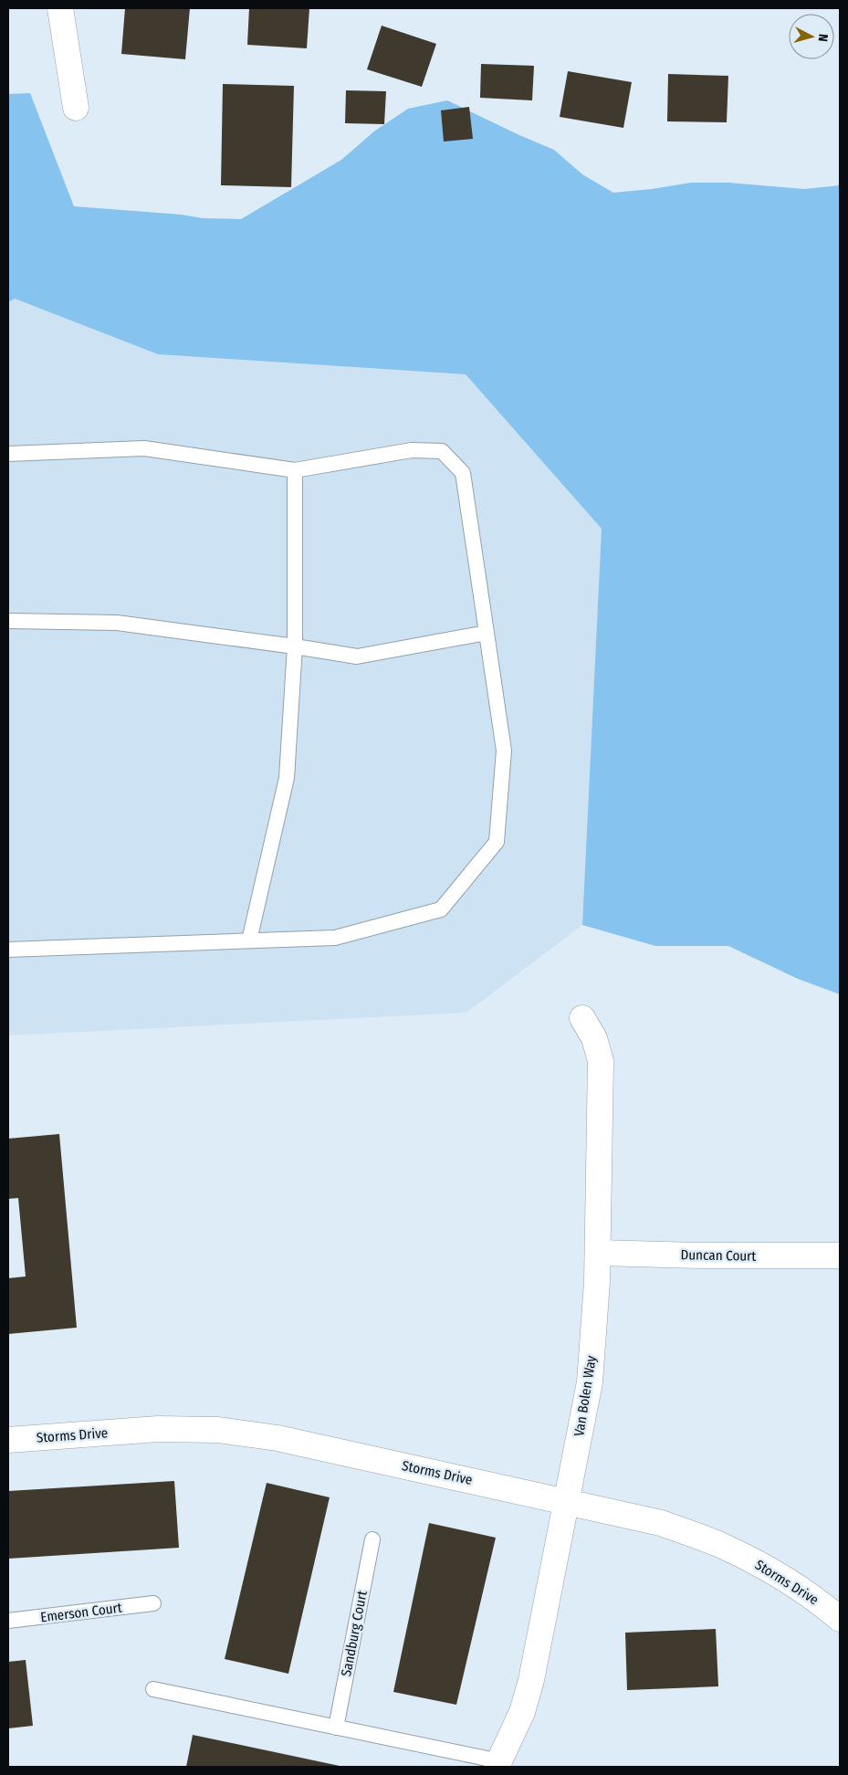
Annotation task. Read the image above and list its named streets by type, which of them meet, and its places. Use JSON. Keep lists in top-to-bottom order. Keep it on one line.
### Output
{"streets":{"street":["Duncan Court","Van Bolen Way","Storms Drive"],"lane":["Emerson Court","Sandburg Court"]},"crossings":[["Duncan Court","Van Bolen Way"],["Van Bolen Way","Storms Drive"]],"north":"right"}
